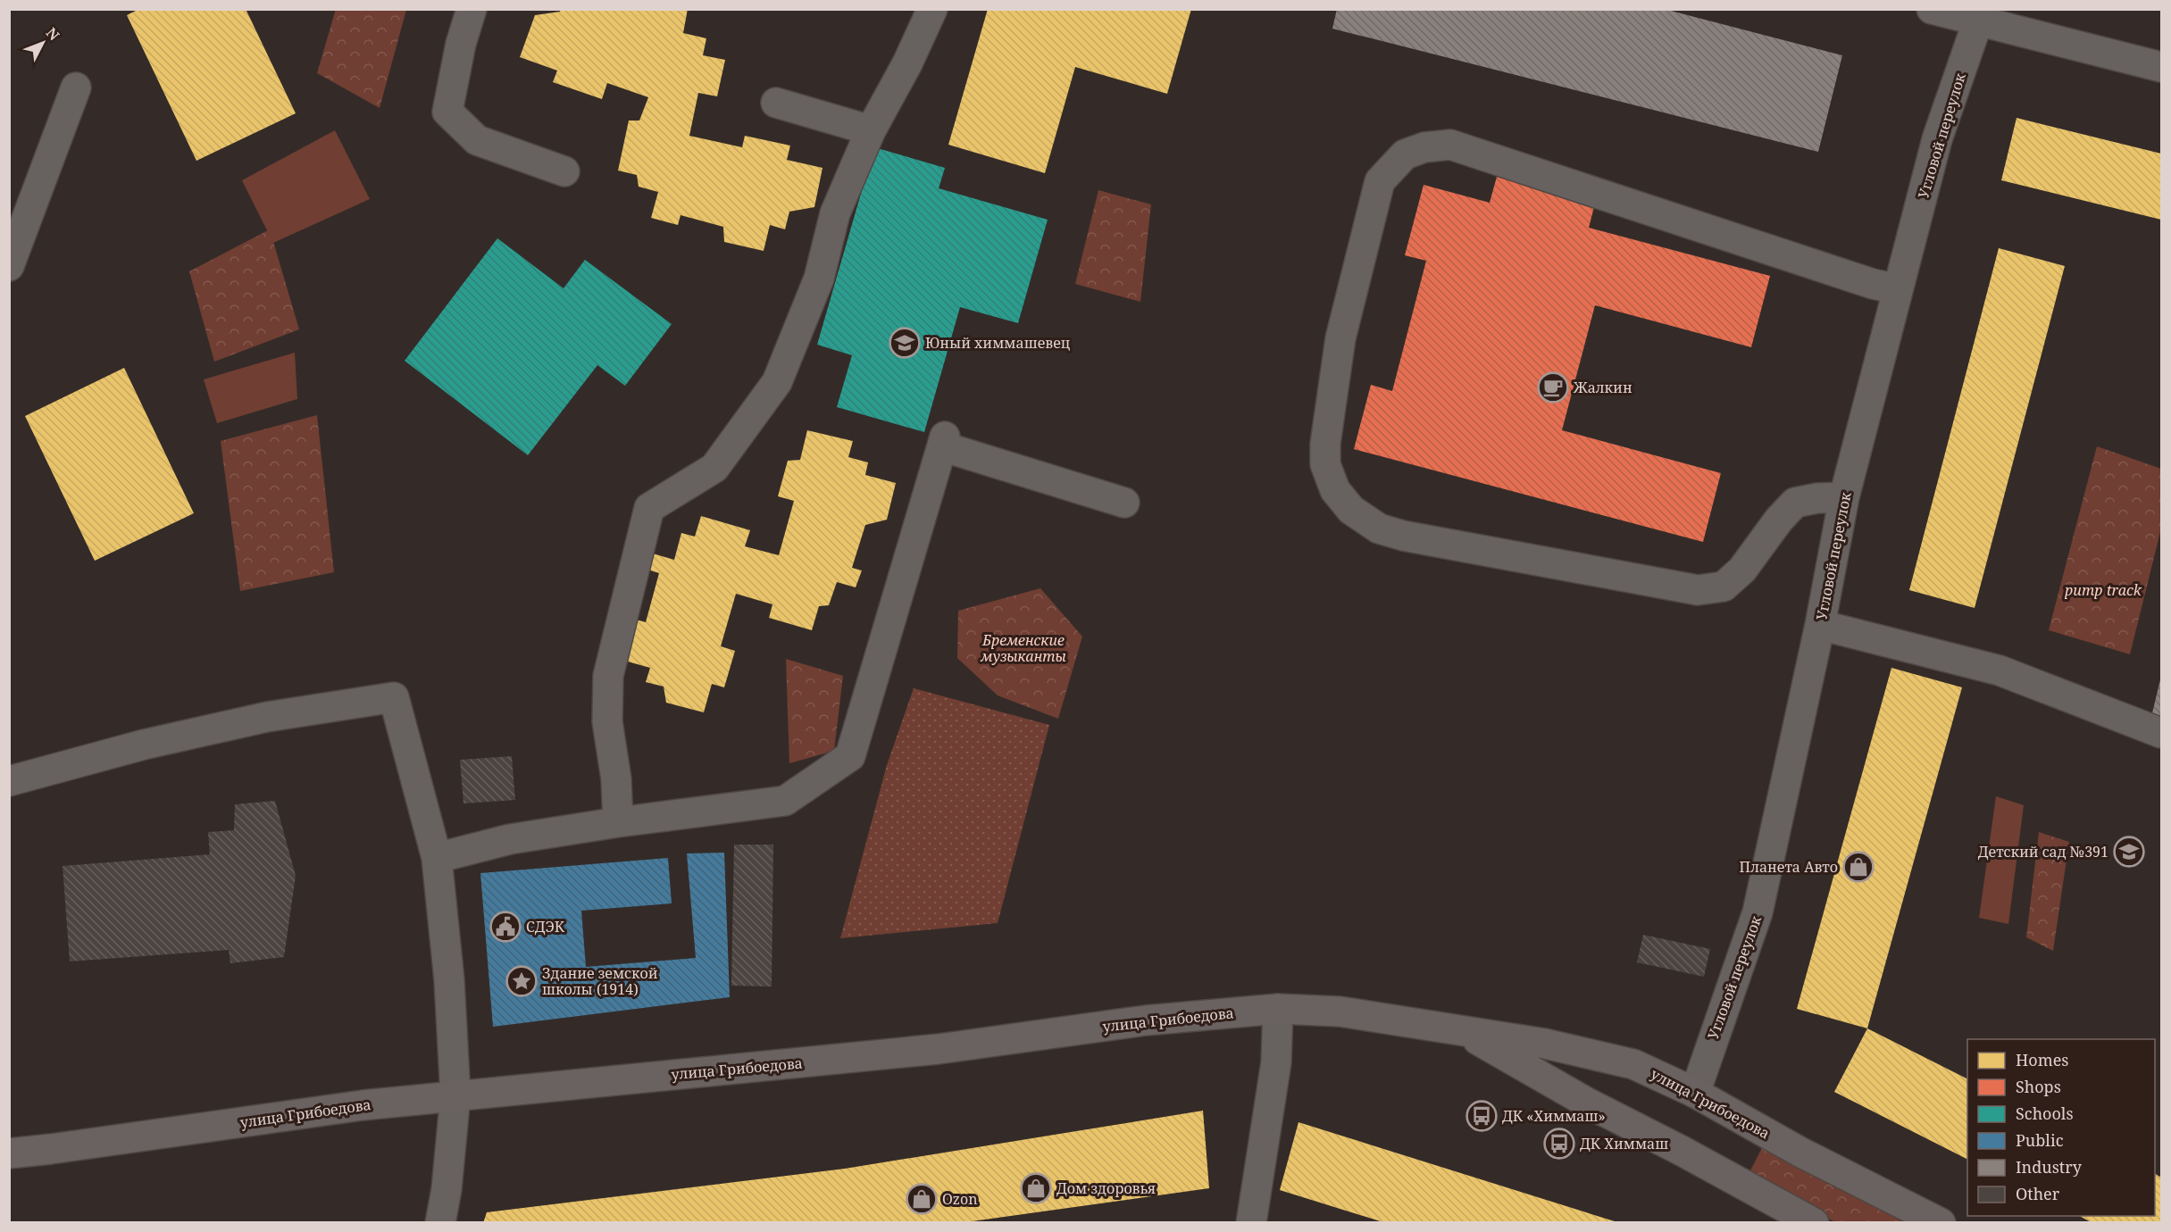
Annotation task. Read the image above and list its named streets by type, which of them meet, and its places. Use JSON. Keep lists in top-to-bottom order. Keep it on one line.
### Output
{"streets":{"main road":["улица Грибоедова"],"street":["Угловой переулок"]},"crossings":[["Угловой переулок","улица Грибоедова"]],"parks":["pump track","Бременские музыканты"],"places":{"school or university":["Юный химмашевец","Детский сад №391"],"cafe":["Жалкин"],"shop":["Планета Авто","Дом здоровья","Ozon"],"public building":["СДЭК"],"place":["Здание земской школы (1914)"],"bus stop":["ДК «Химмаш»","ДК Химмаш"]},"legend":["Homes","Shops","Schools","Public","Industry","Other"],"north":"top right"}
